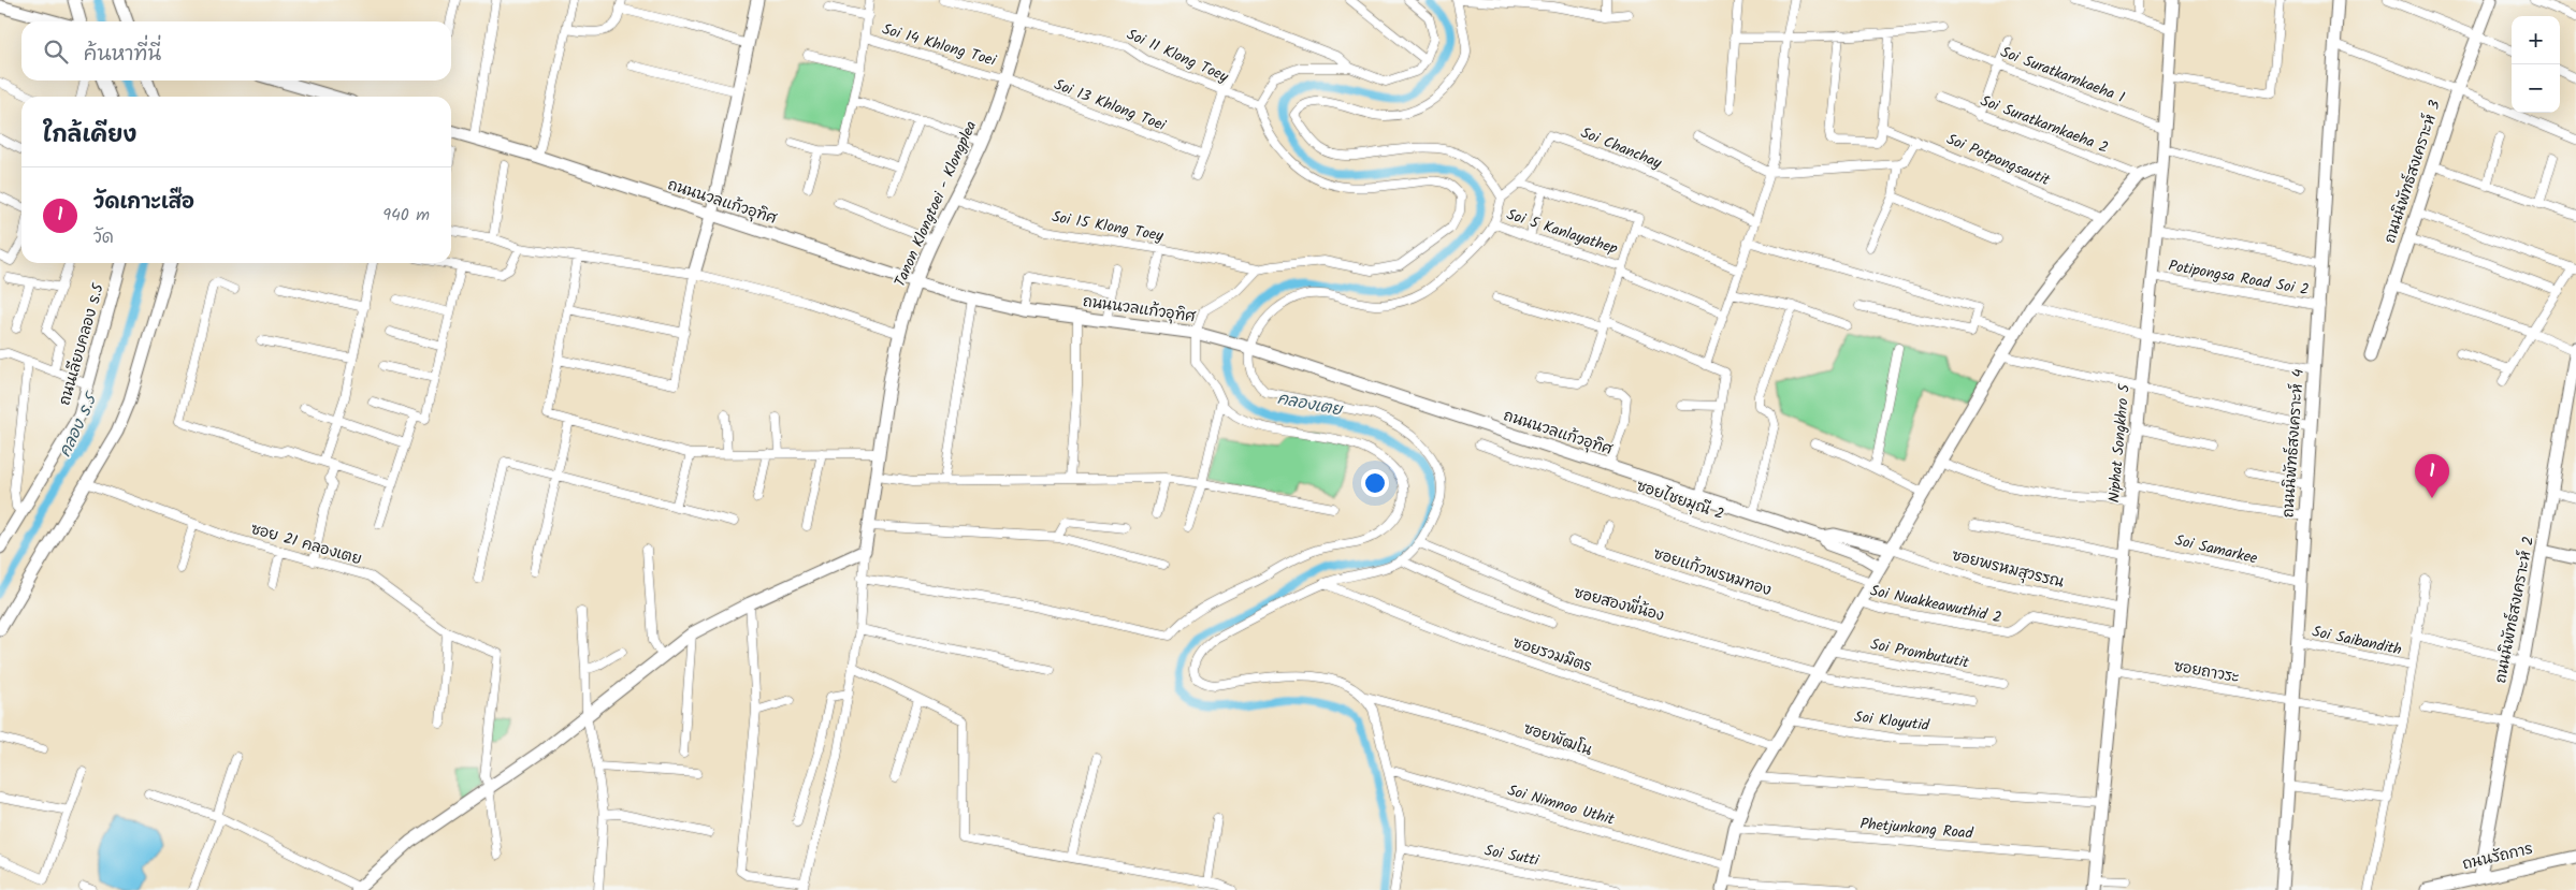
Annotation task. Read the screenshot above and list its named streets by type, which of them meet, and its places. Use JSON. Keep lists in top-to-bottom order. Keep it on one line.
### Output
{"streets":{"street":["Soi 14 Khlong Toei","Soi 11 Klong Toey","Soi Suratkarnkaeha 1","Soi 13 Khlong Toei","Soi Suratkarnkaeha 2","Soi Chanchay","Soi Potpongsautit","ถนนนิพัทธ์สงเคราะห์ 3","ถนนนวลแก้วอุทิศ","Tanon Klongtoei - Klongplea","Soi 15 Klong Toey","Soi 5 Kanlayathep","Potipongsa Road Soi 2","ถนนเลียบคลอง ร.5","Niphat Songkhro 5","ถนนนิพัทธ์สงเคราะห์ 4","ซอยไชยมุณี 2","ซอย 21 คลองเตย","Soi Samarkee","ซอยพรหมสุวรรณ","ซอยแก้วพรหมทอง","ซอยสองพี่น้อง","Soi Nuakkeawuthid 2","ถนนนิพัทธ์สงเคราะห์ 2","Soi Saibandith","Soi Prombututit","ซอยรวมมิตร","ซอยถาวระ","Soi Kloyutid","ซอยพัฒโน","Soi Nimnoo Uthit","Phetjunkong Road","Soi Sutti","ถนนรัถการ"]},"crossings":[["Soi 14 Khlong Toei","Soi 13 Khlong Toei"],["Soi 14 Khlong Toei","Tanon Klongtoei - Klongplea"],["Soi 11 Klong Toey","Tanon Klongtoei - Klongplea"],["Soi Suratkarnkaeha 1","Niphat Songkhro 5"],["Soi 13 Khlong Toei","Tanon Klongtoei - Klongplea"],["ถนนนวลแก้วอุทิศ","Tanon Klongtoei - Klongplea"],["ถนนนวลแก้วอุทิศ","ซอยพรหมสุวรรณ"],["Tanon Klongtoei - Klongplea","Soi 15 Klong Toey"],["Potipongsa Road Soi 2","Niphat Songkhro 5"],["Potipongsa Road Soi 2","ถนนนิพัทธ์สงเคราะห์ 4"],["Niphat Songkhro 5","Soi Samarkee"],["Niphat Songkhro 5","ซอยพรหมสุวรรณ"],["Niphat Songkhro 5","Soi Nuakkeawuthid 2"],["Niphat Songkhro 5","ซอยถาวระ"],["Niphat Songkhro 5","Phetjunkong Road"],["ถนนนิพัทธ์สงเคราะห์ 4","Soi Samarkee"],["ถนนนิพัทธ์สงเคราะห์ 4","Soi Saibandith"],["ถนนนิพัทธ์สงเคราะห์ 4","ซอยถาวระ"],["ถนนนิพัทธ์สงเคราะห์ 2","ถนนรัถการ"],["ซอยรวมมิตร","ซอยพัฒโน"]],"water":["คลองเตย","คลอง ร.5"],"page":{"map_buttons":["+","−"],"search":"ค้นหาที่นี่","heading":"ใกล้เคียง","list":[{"mark":"1","name":"วัดเกาะเสือ","note":"วัด","value":"940 m"}],"pins":"1"}}
